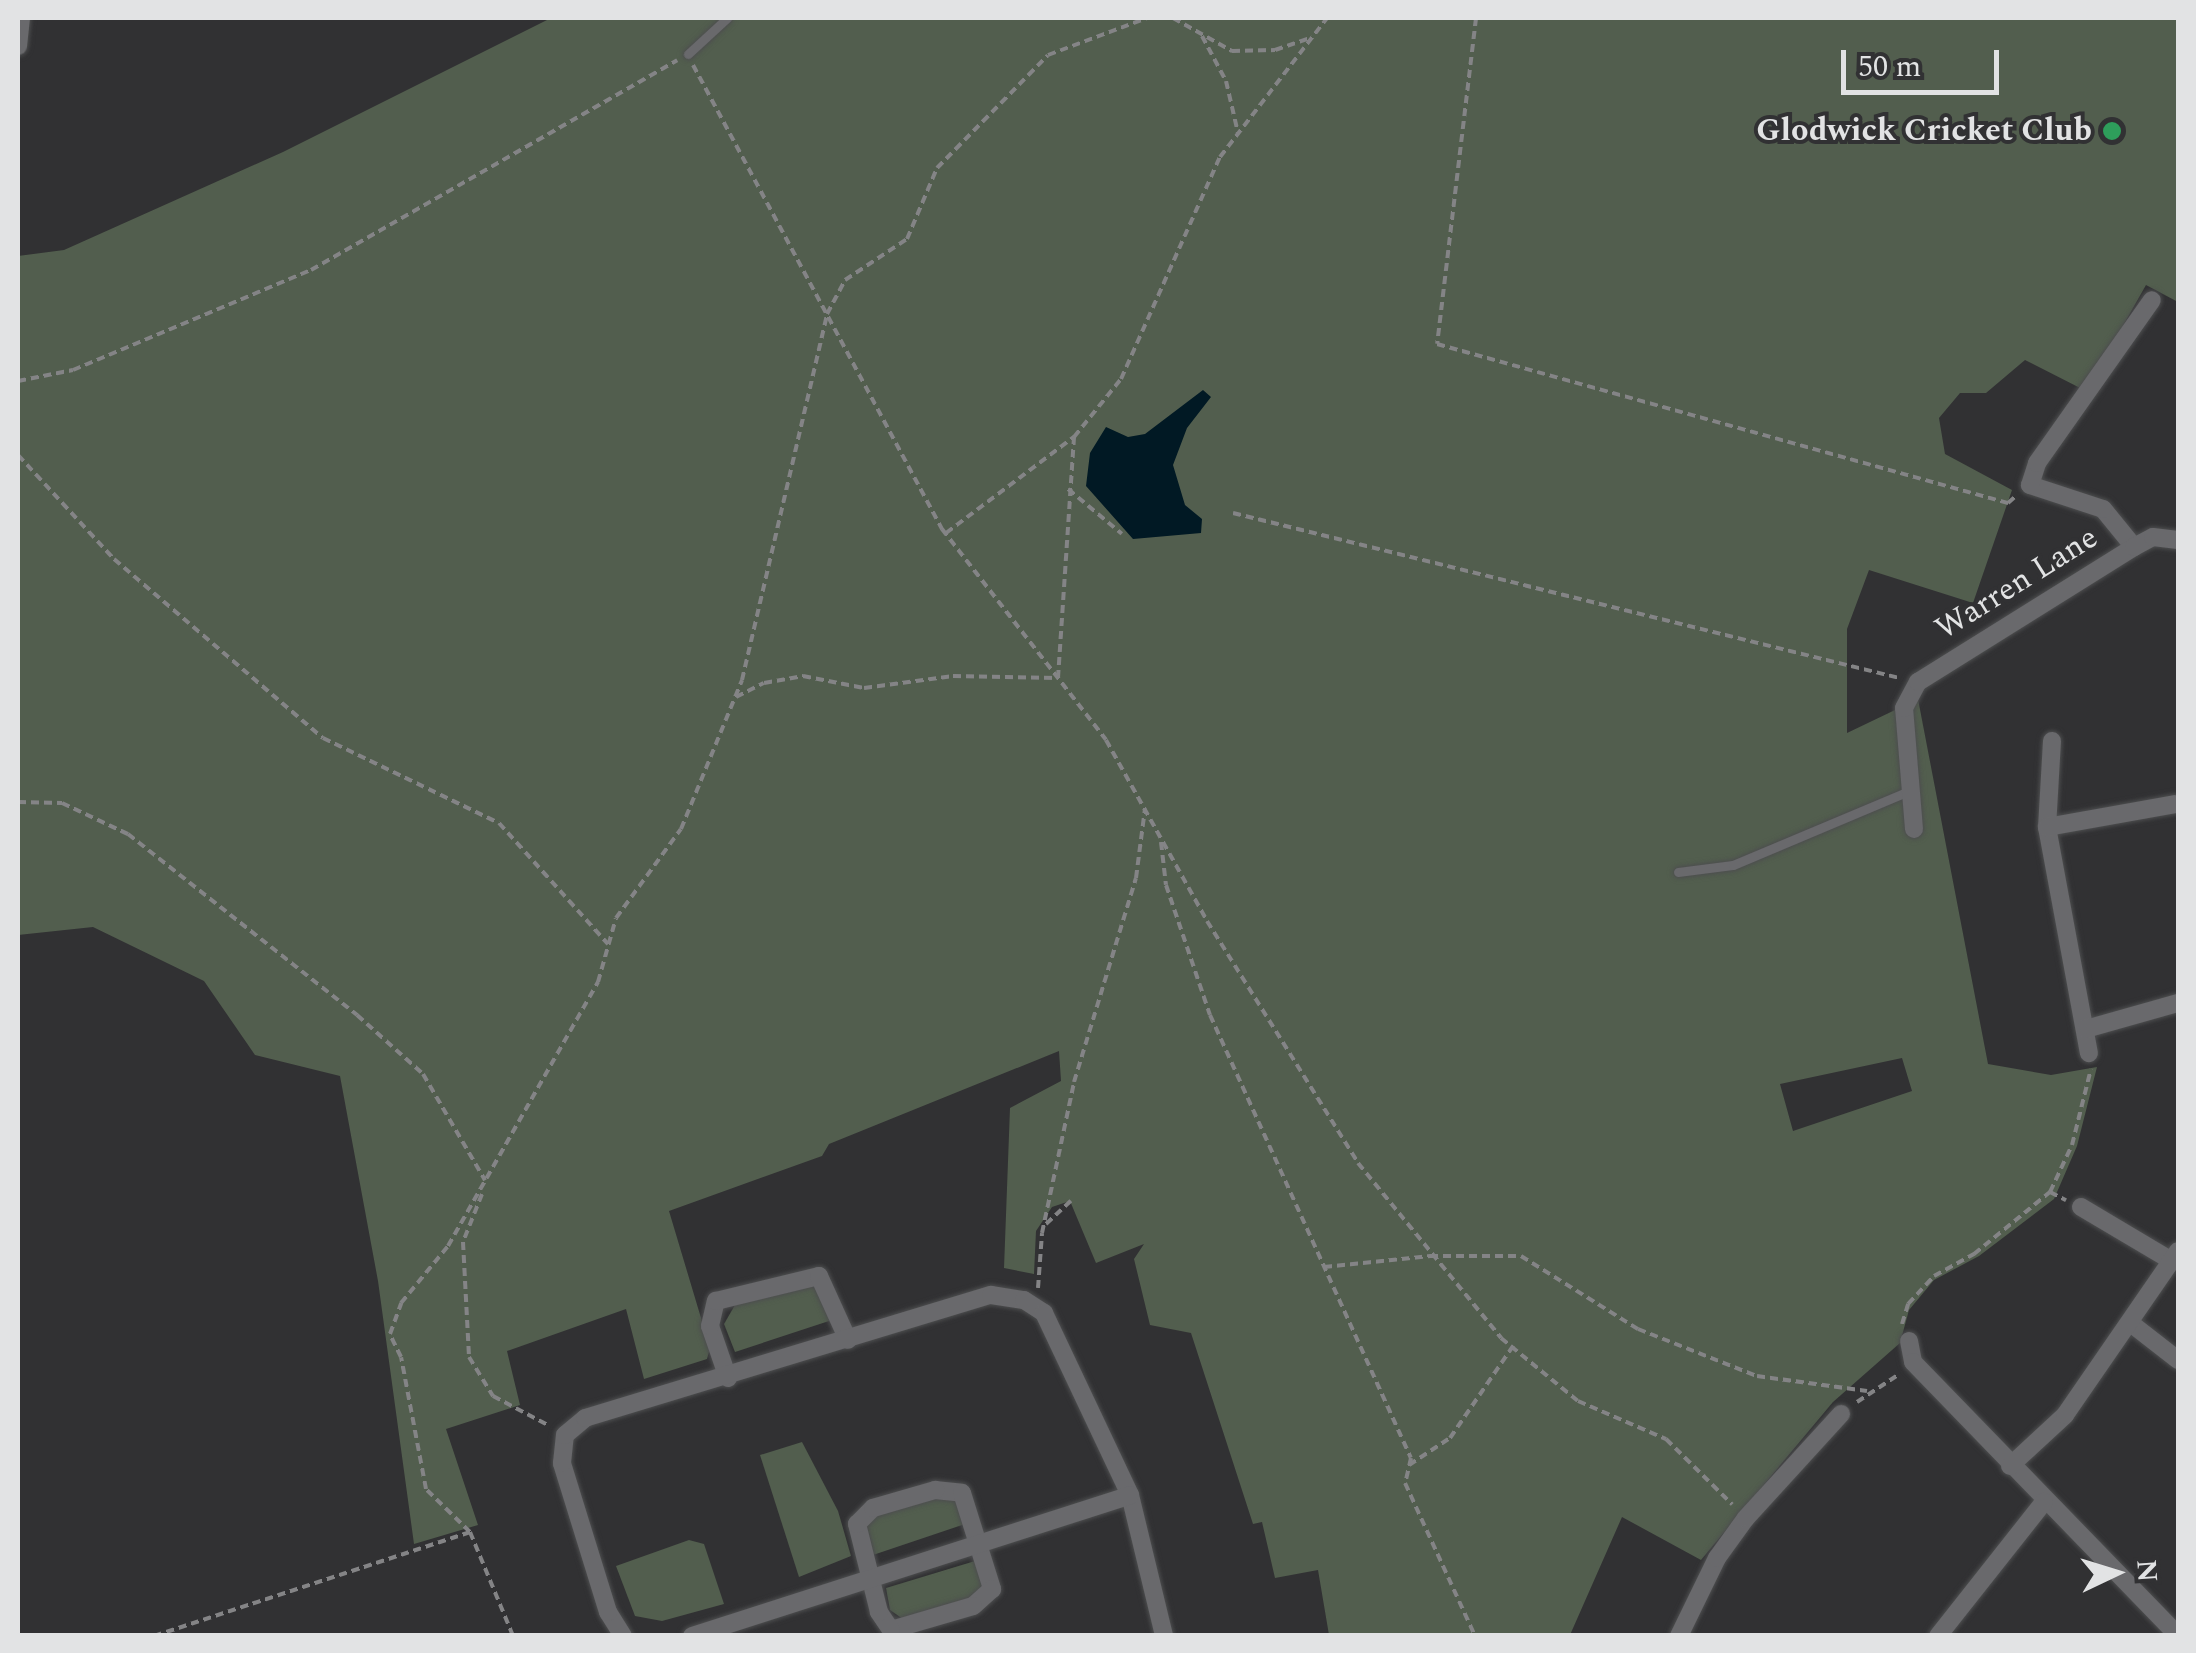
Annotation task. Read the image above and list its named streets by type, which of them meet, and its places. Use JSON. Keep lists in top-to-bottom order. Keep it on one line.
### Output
{"streets":{"street":["Warren Lane"]},"places":["Glodwick Cricket Club"],"scale_bar":"50 m","north":"right"}
